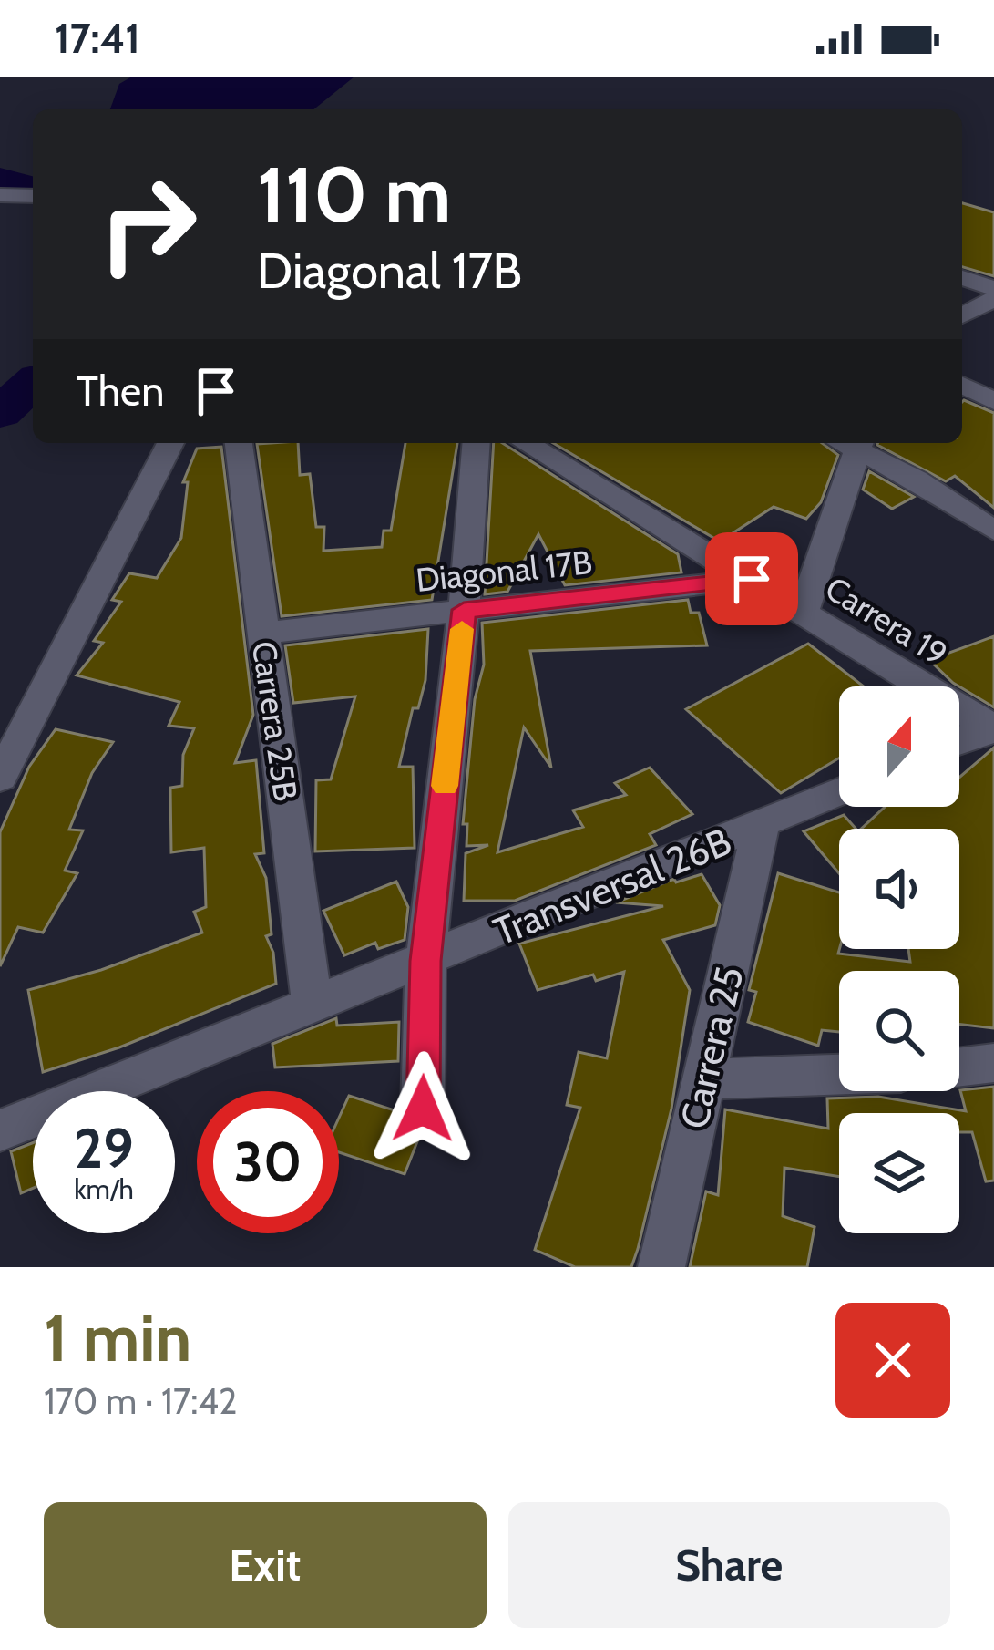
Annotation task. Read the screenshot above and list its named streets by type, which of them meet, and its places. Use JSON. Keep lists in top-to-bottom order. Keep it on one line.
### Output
{"streets":{"street":["Diagonal 17B","Carrera 19","Carrera 25B","Transversal 26B","Carrera 25"]},"crossings":[["Diagonal 17B","Carrera 19"],["Diagonal 17B","Carrera 25B"],["Carrera 25B","Transversal 26B"],["Transversal 26B","Carrera 25"]],"north":"top","page":{"status":"17:41","turn":["110 m","Diagonal 17B"],"then":"Then","speed":"29 km/h","limit":"30","heading":["1 min","170 m · 17:42"],"buttons":["Exit","Share"]}}
